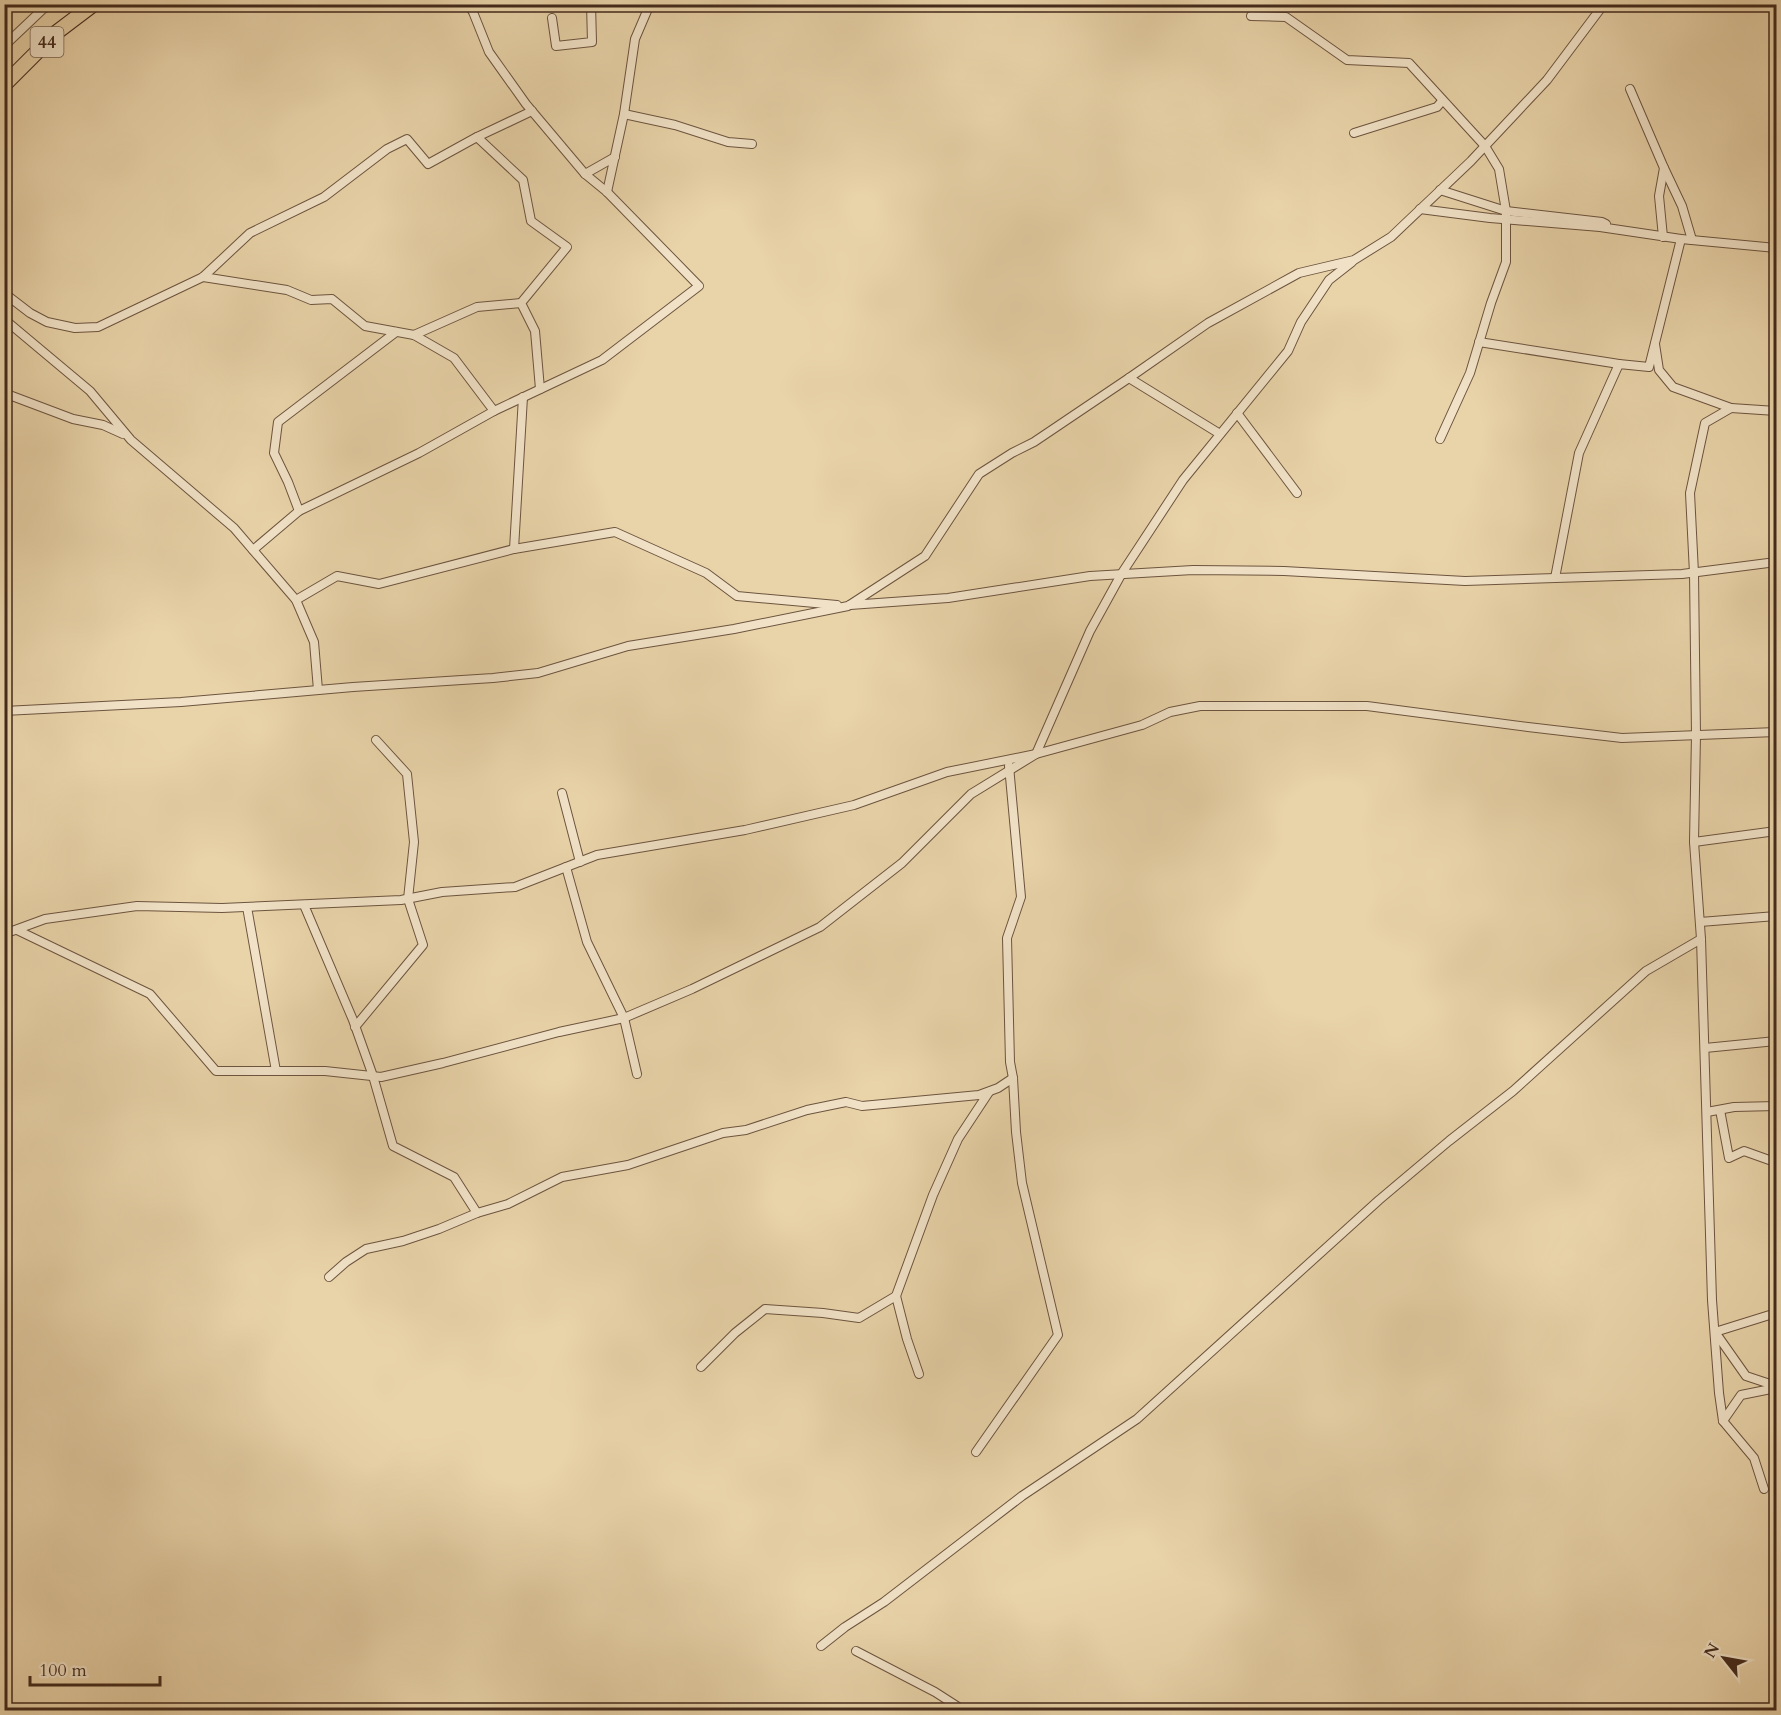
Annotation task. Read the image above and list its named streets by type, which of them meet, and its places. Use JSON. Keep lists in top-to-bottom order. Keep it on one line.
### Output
{"streets":{"main road":["44"]},"scale_bar":"100 m","north":"top left"}
